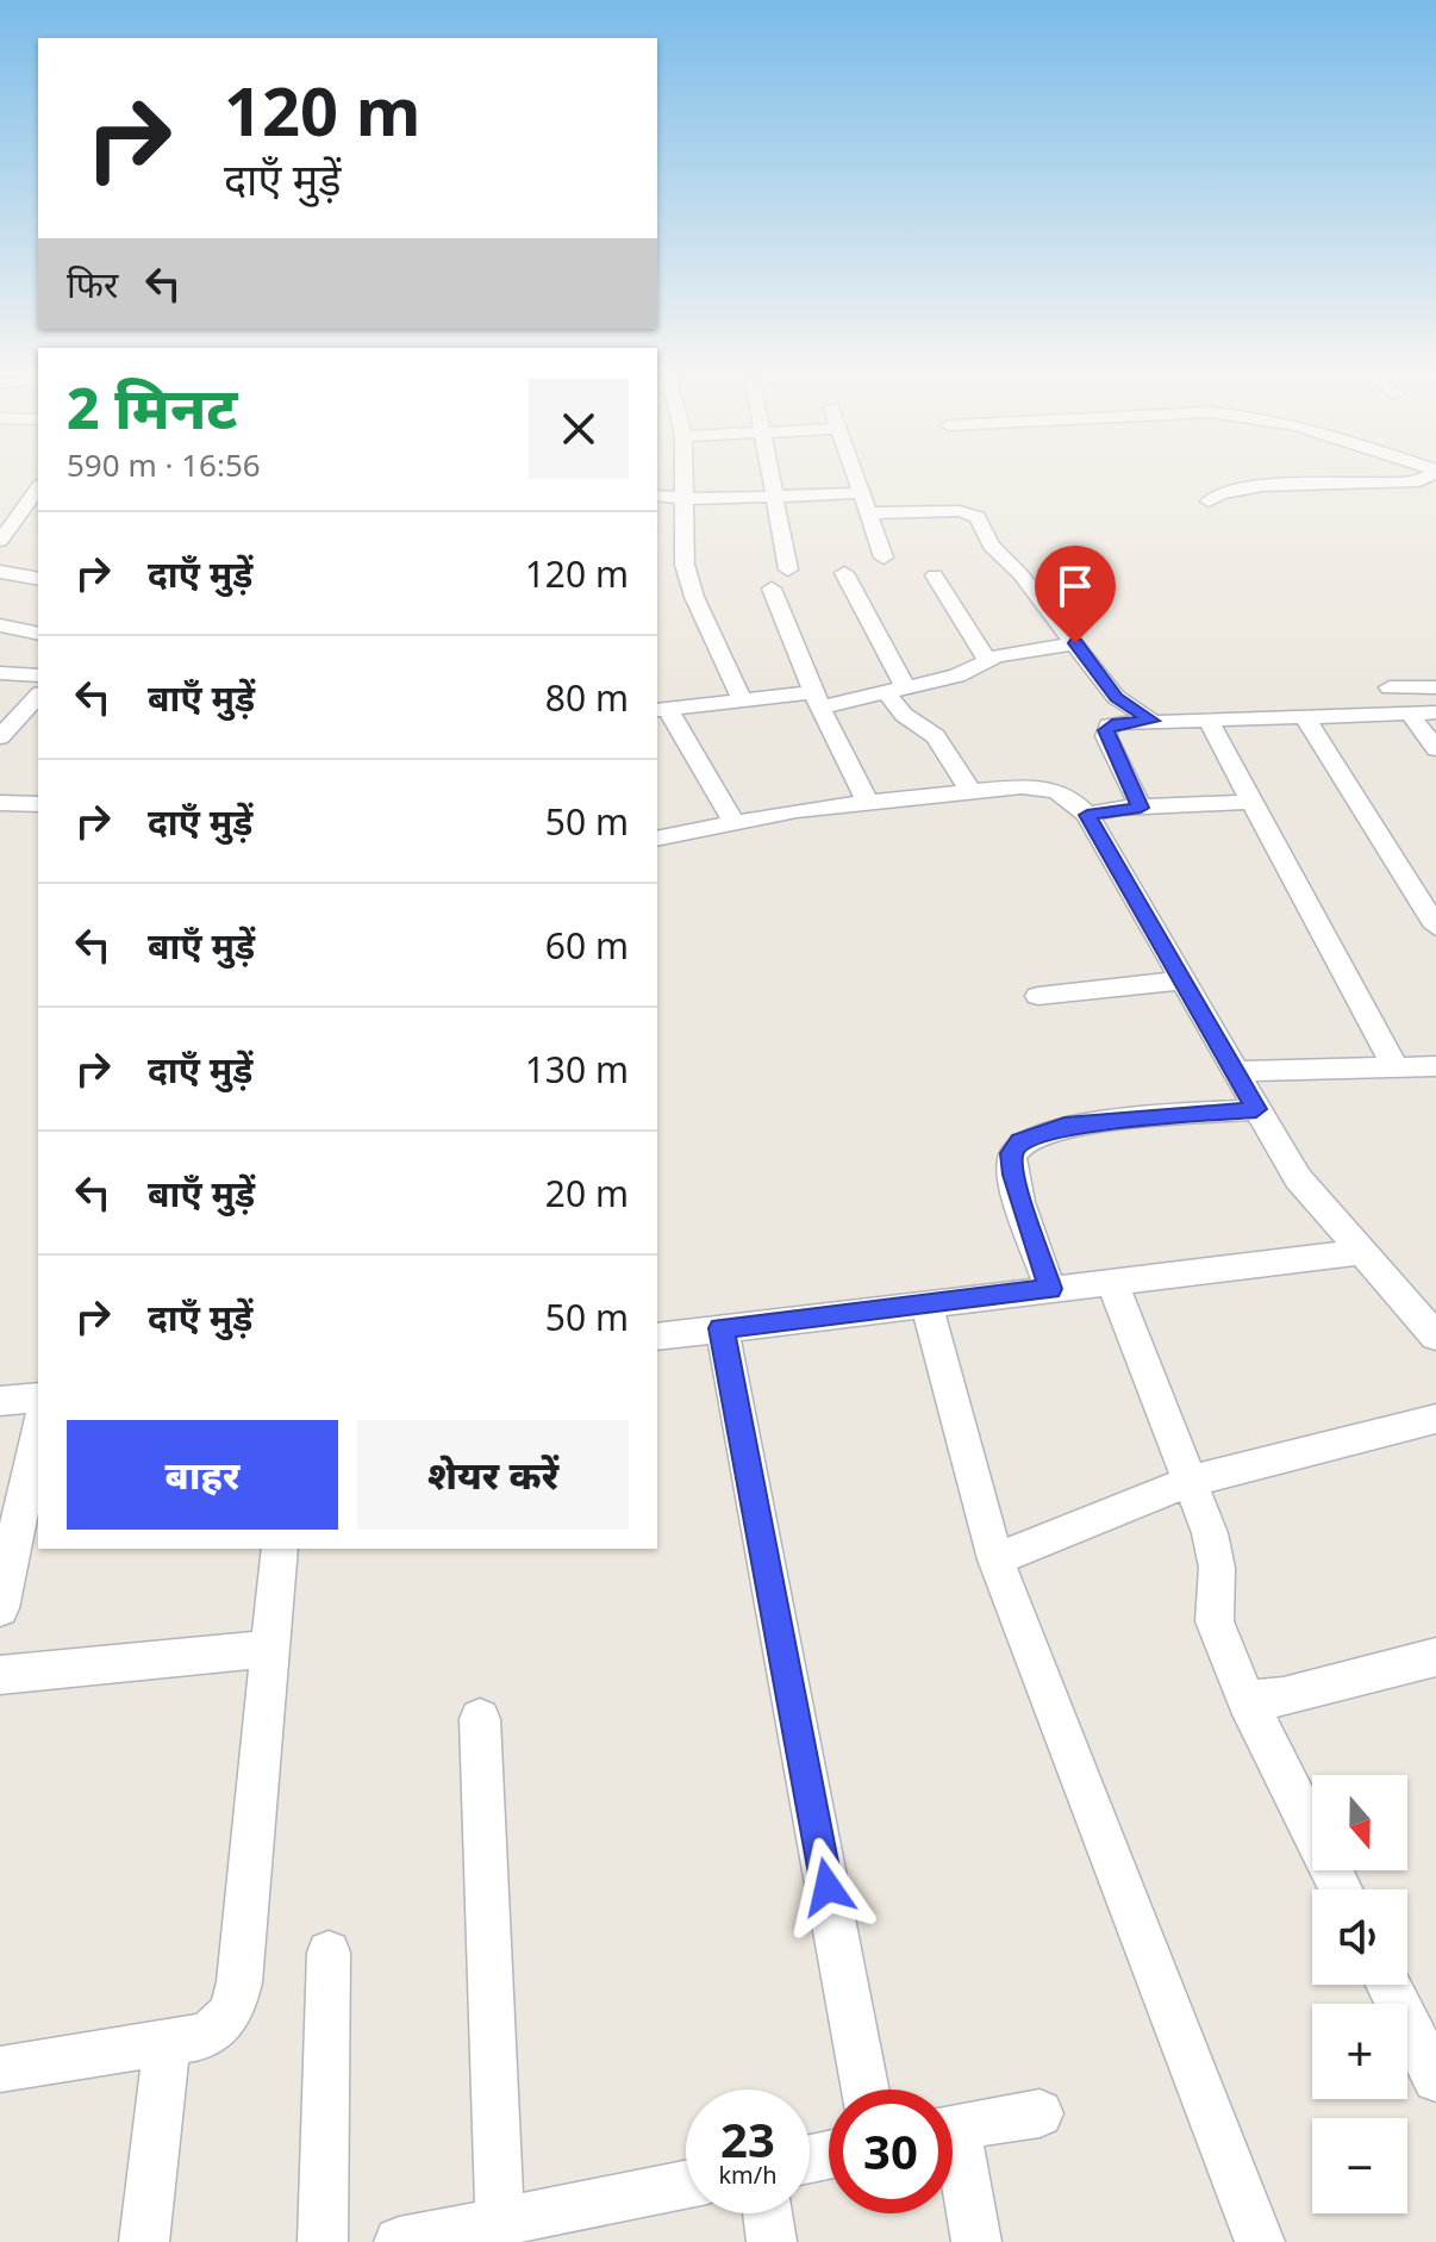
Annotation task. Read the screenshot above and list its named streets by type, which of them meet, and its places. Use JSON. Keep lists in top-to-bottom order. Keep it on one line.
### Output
{"north":"bottom","page":{"turn":["120 m","दाएँ मुड़ें"],"then":"फिर","heading":["2 मिनट","590 m · 16:56"],"list":[{"name":"दाएँ मुड़ें","value":"120 m"},{"name":"बाएँ मुड़ें","value":"80 m"},{"name":"दाएँ मुड़ें","value":"50 m"},{"name":"बाएँ मुड़ें","value":"60 m"},{"name":"दाएँ मुड़ें","value":"130 m"},{"name":"बाएँ मुड़ें","value":"20 m"},{"name":"दाएँ मुड़ें","value":"50 m"}],"buttons":["बाहर","शेयर करें"],"map_buttons":["+","−"],"speed":"23 km/h","limit":"30"}}
